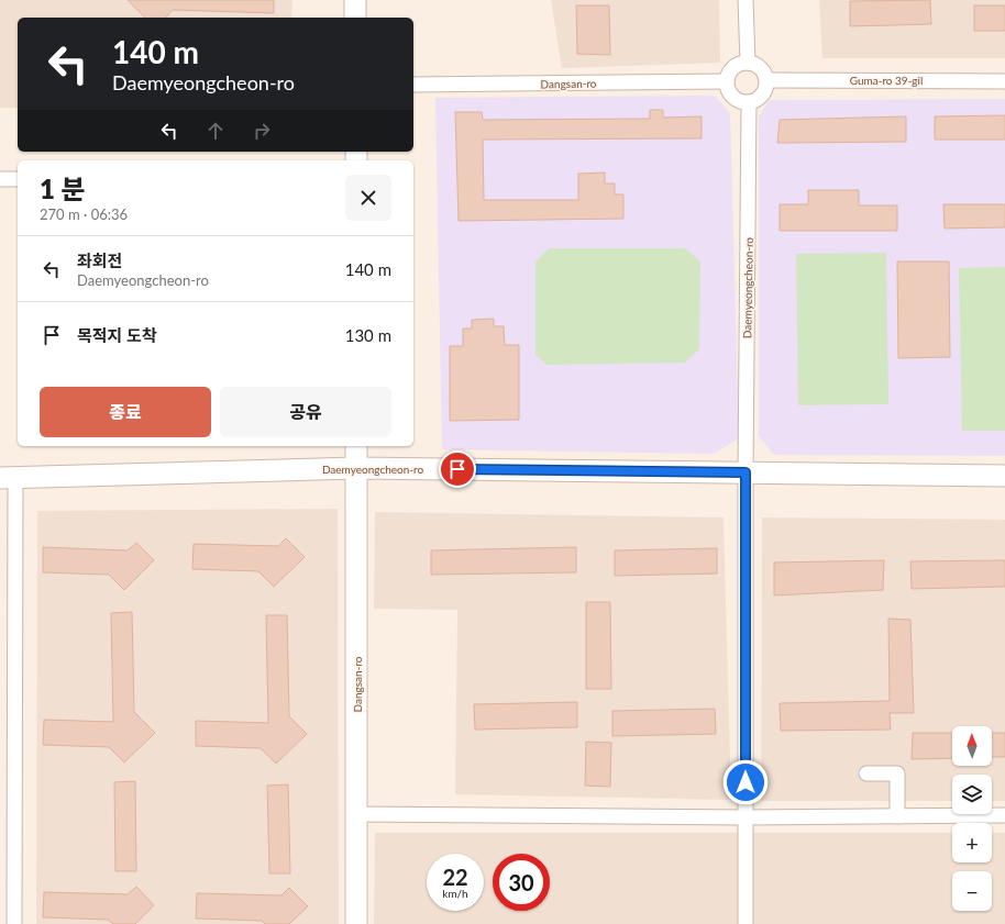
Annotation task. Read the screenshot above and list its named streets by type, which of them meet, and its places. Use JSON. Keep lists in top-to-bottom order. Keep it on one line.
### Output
{"streets":{"street":["Guma-ro 39-gil","Dangsan-ro","Daemyeongcheon-ro"]},"crossings":[["Guma-ro 39-gil","Dangsan-ro"],["Guma-ro 39-gil","Daemyeongcheon-ro"],["Dangsan-ro","Daemyeongcheon-ro"]],"north":"top","page":{"turn":["140 m","Daemyeongcheon-ro"],"heading":["1 분","270 m · 06:36"],"list":[{"name":"좌회전","note":"Daemyeongcheon-ro","value":"140 m"},{"name":"목적지 도착","value":"130 m"}],"buttons":["종료","공유"],"map_buttons":["+","−"],"speed":"22 km/h","limit":"30"}}
